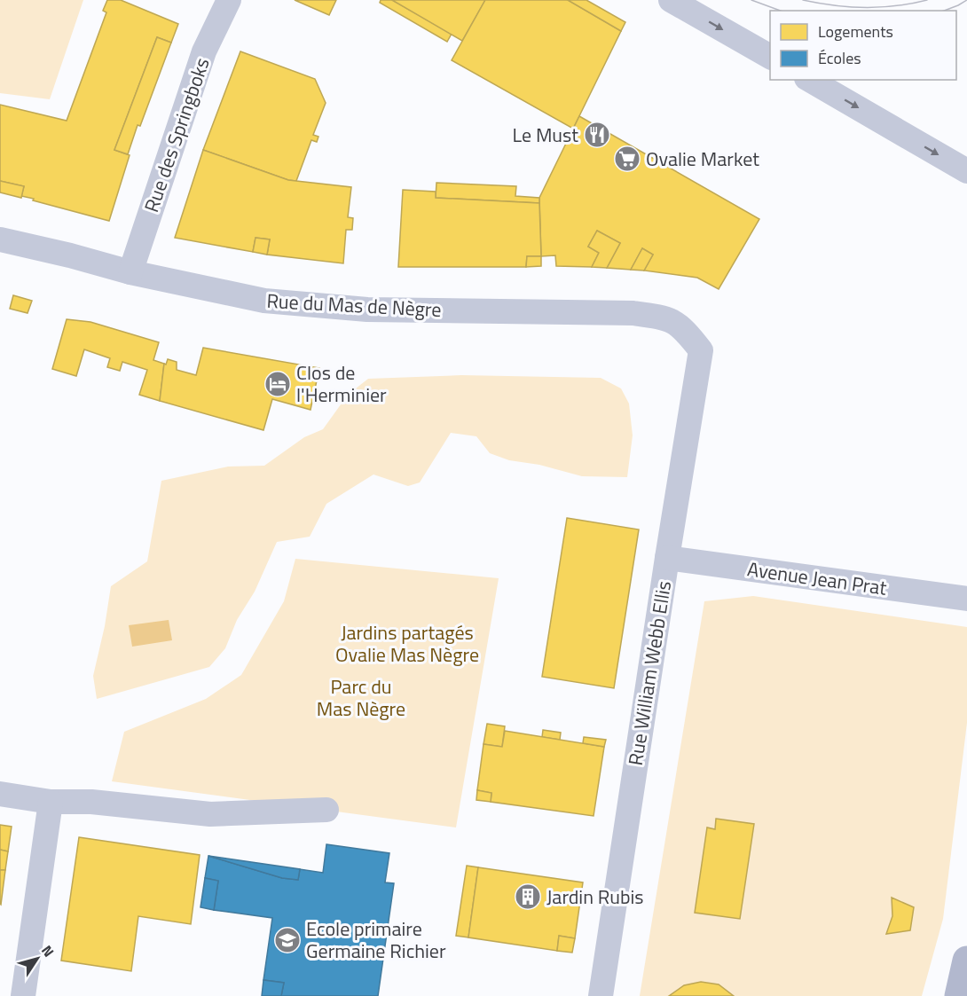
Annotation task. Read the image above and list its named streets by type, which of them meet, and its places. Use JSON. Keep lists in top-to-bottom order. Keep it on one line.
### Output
{"streets":{"street":["Rue des Springboks","Rue du Mas de Nègre","Avenue Jean Prat","Rue William Webb Ellis"]},"crossings":[["Rue des Springboks","Rue du Mas de Nègre"],["Rue du Mas de Nègre","Rue William Webb Ellis"],["Avenue Jean Prat","Rue William Webb Ellis"]],"parks":["Jardins partagés Ovalie Mas Nègre","Parc du Mas Nègre"],"places":{"restaurant":["Le Must"],"supermarket":["Ovalie Market"],"hotel":["Clos de l'Herminier"],"building":["Jardin Rubis"],"school or university":["Ecole primaire Germaine Richier"]},"legend":["Logements","Écoles"],"north":"top right"}
